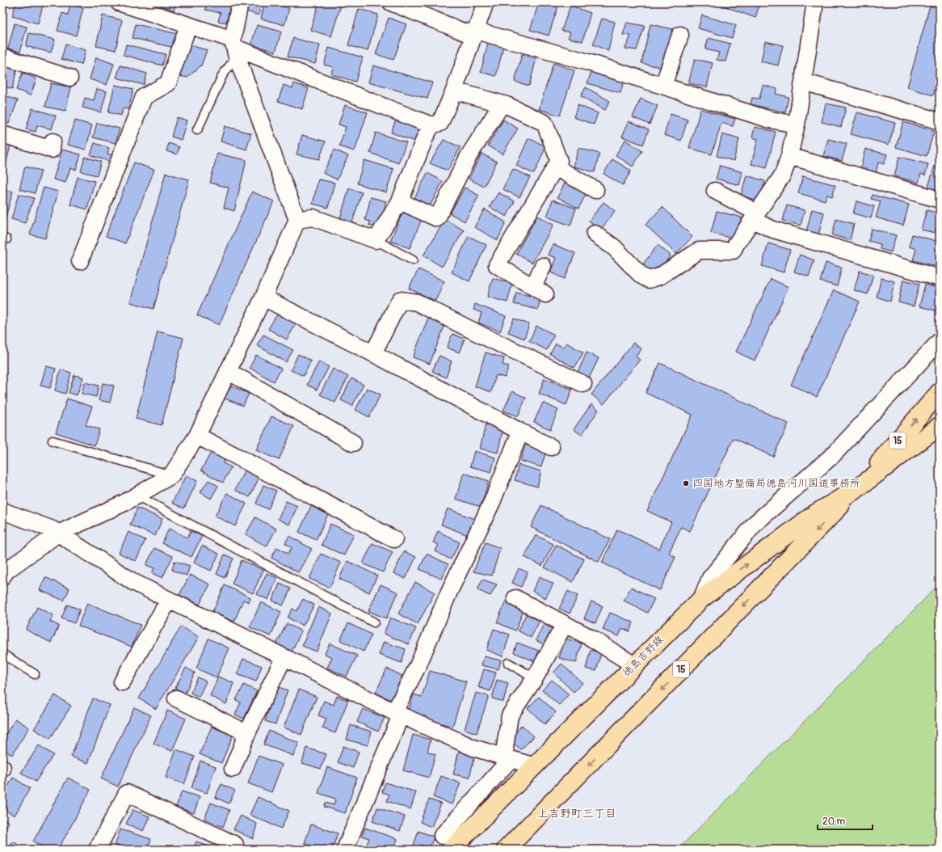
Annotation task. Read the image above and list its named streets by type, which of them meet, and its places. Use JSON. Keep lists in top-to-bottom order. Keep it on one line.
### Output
{"streets":{"main road":["15","徳島吉野線"]},"districts":["上吉野町三丁目"],"places":["四国地方整備局徳島河川国道事務所"],"scale_bar":"20 m"}
